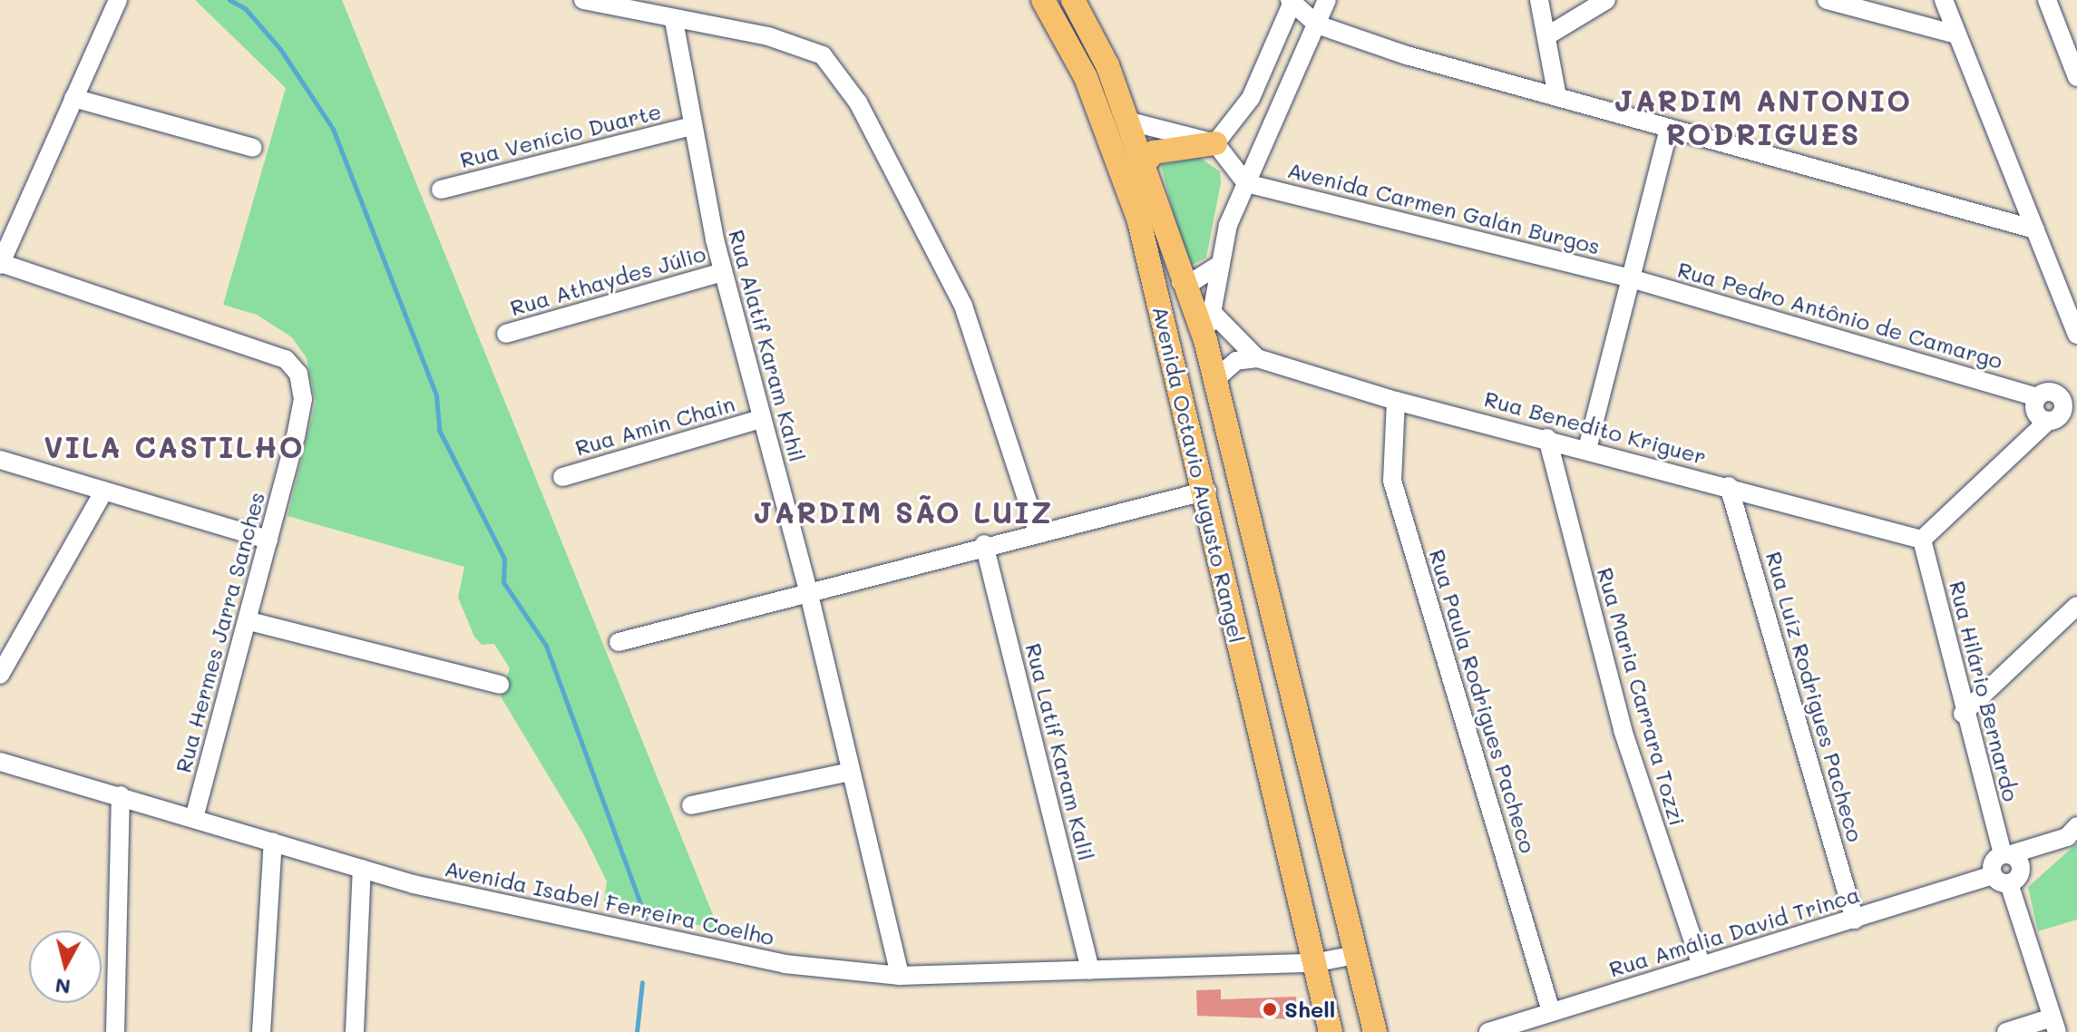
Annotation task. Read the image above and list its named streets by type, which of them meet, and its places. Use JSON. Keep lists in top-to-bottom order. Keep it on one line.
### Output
{"streets":{"main road":["Avenida Octavio Augusto Rangel"],"street":["Rua Venício Duarte","Avenida Carmen Galán Burgos","Rua Athaydes Júlio","Rua Pedro Antônio de Camargo","Rua Alatif Karam Kahil","Rua Amin Chain","Rua Benedito Kriguer","Rua Hermes Jarra Sanches","Rua Hilário Bernardo","Rua Maria Carrara Tozzi","Rua Luíz Rodrigues Pacheco","Rua Paula Rodrigues Pacheco","Rua Latif Karam Kalil","Avenida Isabel Ferreira Coelho","Rua Amália David Trinca"]},"crossings":[["Rua Venício Duarte","Rua Alatif Karam Kahil"],["Avenida Carmen Galán Burgos","Rua Pedro Antônio de Camargo"],["Rua Athaydes Júlio","Rua Alatif Karam Kahil"],["Rua Alatif Karam Kahil","Rua Amin Chain"],["Rua Alatif Karam Kahil","Avenida Isabel Ferreira Coelho"],["Rua Benedito Kriguer","Rua Hilário Bernardo"],["Rua Benedito Kriguer","Rua Maria Carrara Tozzi"],["Rua Benedito Kriguer","Rua Luíz Rodrigues Pacheco"],["Rua Benedito Kriguer","Rua Paula Rodrigues Pacheco"],["Avenida Octavio Augusto Rangel","Avenida Isabel Ferreira Coelho"],["Rua Hermes Jarra Sanches","Avenida Isabel Ferreira Coelho"],["Rua Hilário Bernardo","Rua Amália David Trinca"],["Rua Maria Carrara Tozzi","Rua Amália David Trinca"],["Rua Luíz Rodrigues Pacheco","Rua Amália David Trinca"],["Rua Paula Rodrigues Pacheco","Rua Amália David Trinca"],["Rua Latif Karam Kalil","Avenida Isabel Ferreira Coelho"]],"districts":["JARDIM ANTONIO RODRIGUES","VILA CASTILHO","JARDIM SÃO LUIZ"],"places":["Shell"],"north":"bottom"}
